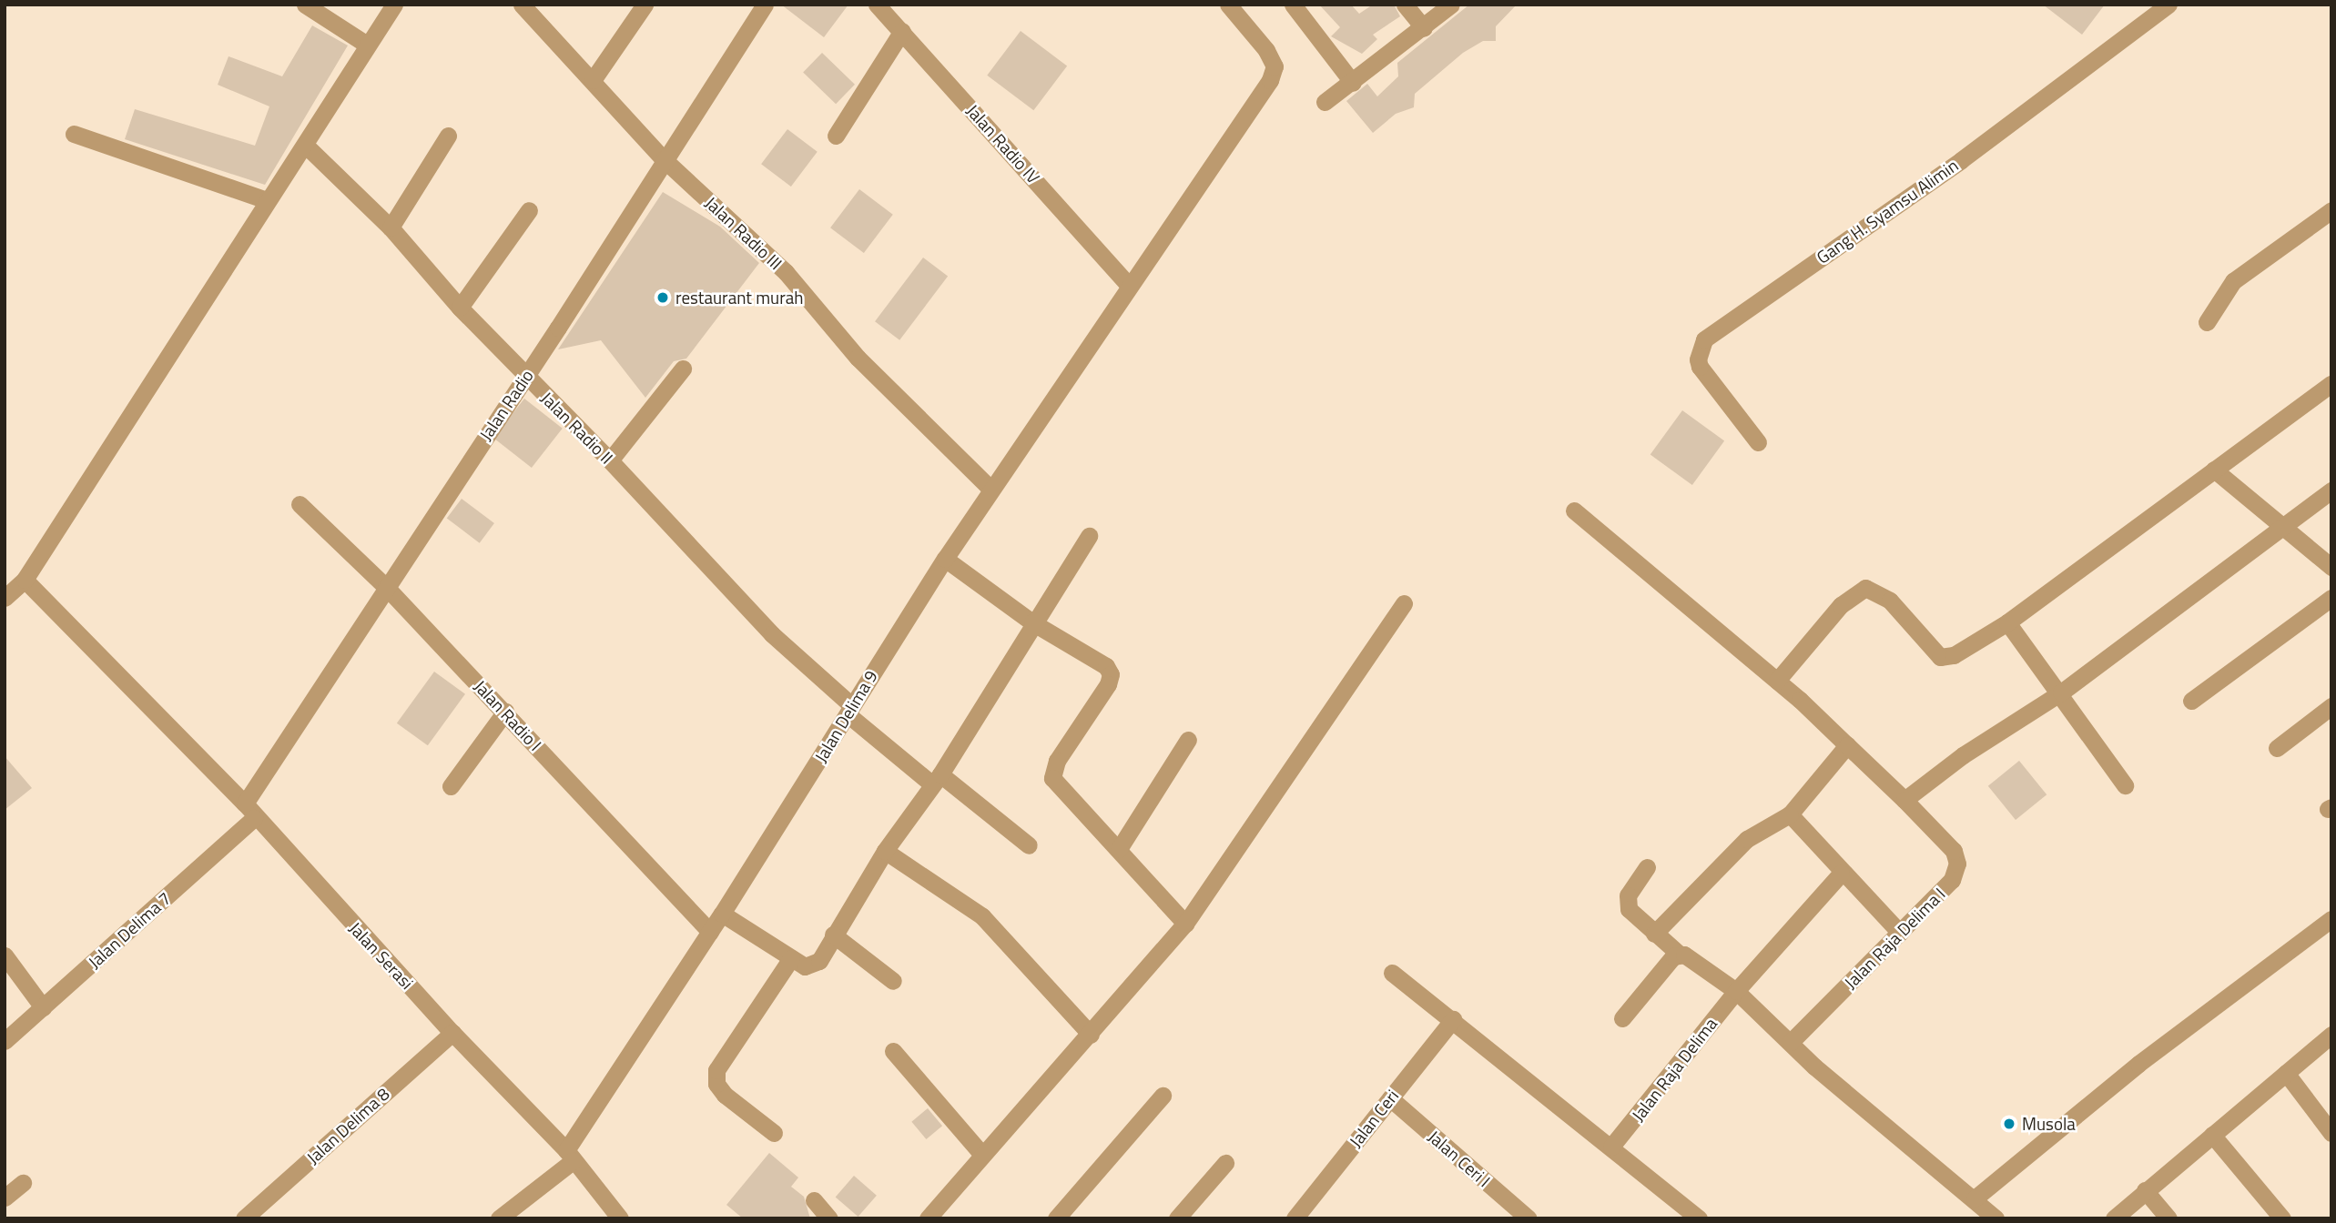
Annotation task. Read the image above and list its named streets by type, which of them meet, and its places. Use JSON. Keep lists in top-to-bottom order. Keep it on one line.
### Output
{"streets":{"street":["Jalan Radio IV","Gang H. Syamsu Alimin","Jalan Radio III","Jalan Radio","Jalan Radio II","Jalan Radio I","Jalan Delima 9","Jalan Delima 7","Jalan Raja Delima I","Jalan Serasi","Jalan Raja Delima","Jalan Ceri","Jalan Delima 8","Jalan Ceri I"]},"crossings":[["Jalan Radio IV","Jalan Delima 9"],["Jalan Radio III","Jalan Radio"],["Jalan Radio III","Jalan Delima 9"],["Jalan Radio","Jalan Radio II"],["Jalan Radio","Jalan Radio I"],["Jalan Radio","Jalan Delima 7"],["Jalan Radio","Jalan Serasi"],["Jalan Radio II","Jalan Delima 9"],["Jalan Radio I","Jalan Delima 9"],["Jalan Delima 9","Jalan Serasi"],["Jalan Delima 7","Jalan Serasi"],["Jalan Serasi","Jalan Delima 8"],["Jalan Ceri","Jalan Ceri I"]],"places":["restaurant murah","Musola"]}
